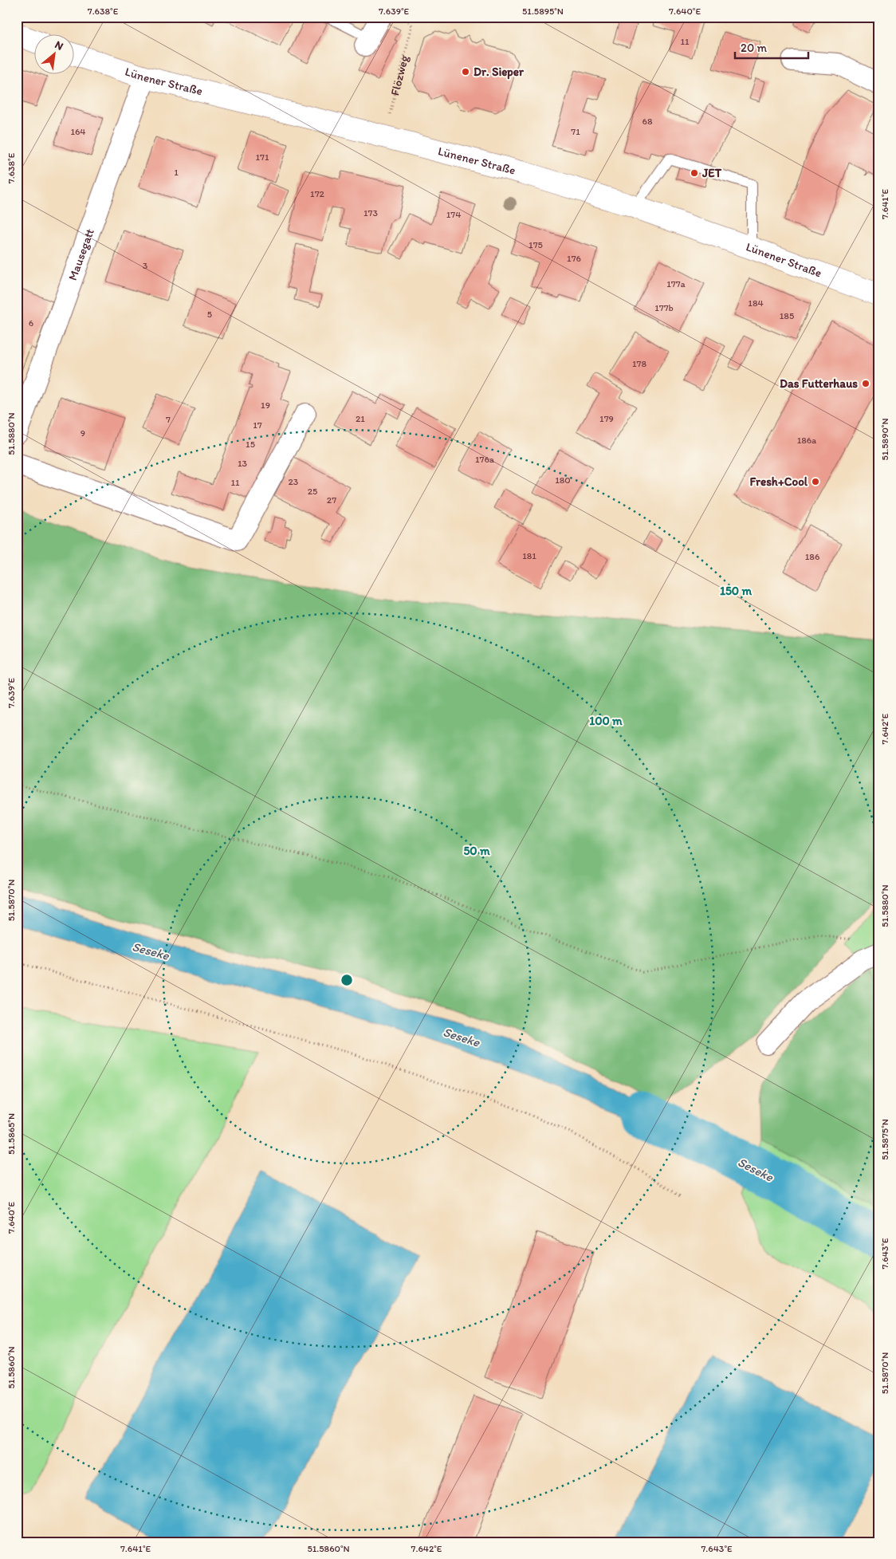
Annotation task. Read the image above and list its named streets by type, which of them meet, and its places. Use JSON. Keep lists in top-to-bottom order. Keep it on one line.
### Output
{"streets":{"main road":["Lünener Straße"],"street":["Mausegatt"],"path":["Flözweg"]},"crossings":[["Flözweg","Lünener Straße"],["Lünener Straße","Mausegatt"]],"water":["Seseke"],"places":["Dr. Sieper","JET","Das Futterhaus","Fresh+Cool"],"house_numbers":["11","68","164","71","171","1","172","173","174","175","176","3","177a","184","177b","5","185","6","178","19","21","179","7","17","9","186a","15","176a","13","180","23","11","25","27","181","186"],"scale_bar":"20 m","north":"top right","coordinates":["7.638°E","7.639°E","51.5895°N","7.640°E","7.641°E","51.5880°N","51.5890°N","7.642°E","51.5870°N","51.5865°N","51.5875°N","7.643°E","51.5860°N"],"rings":["150 m","100 m","50 m"]}
